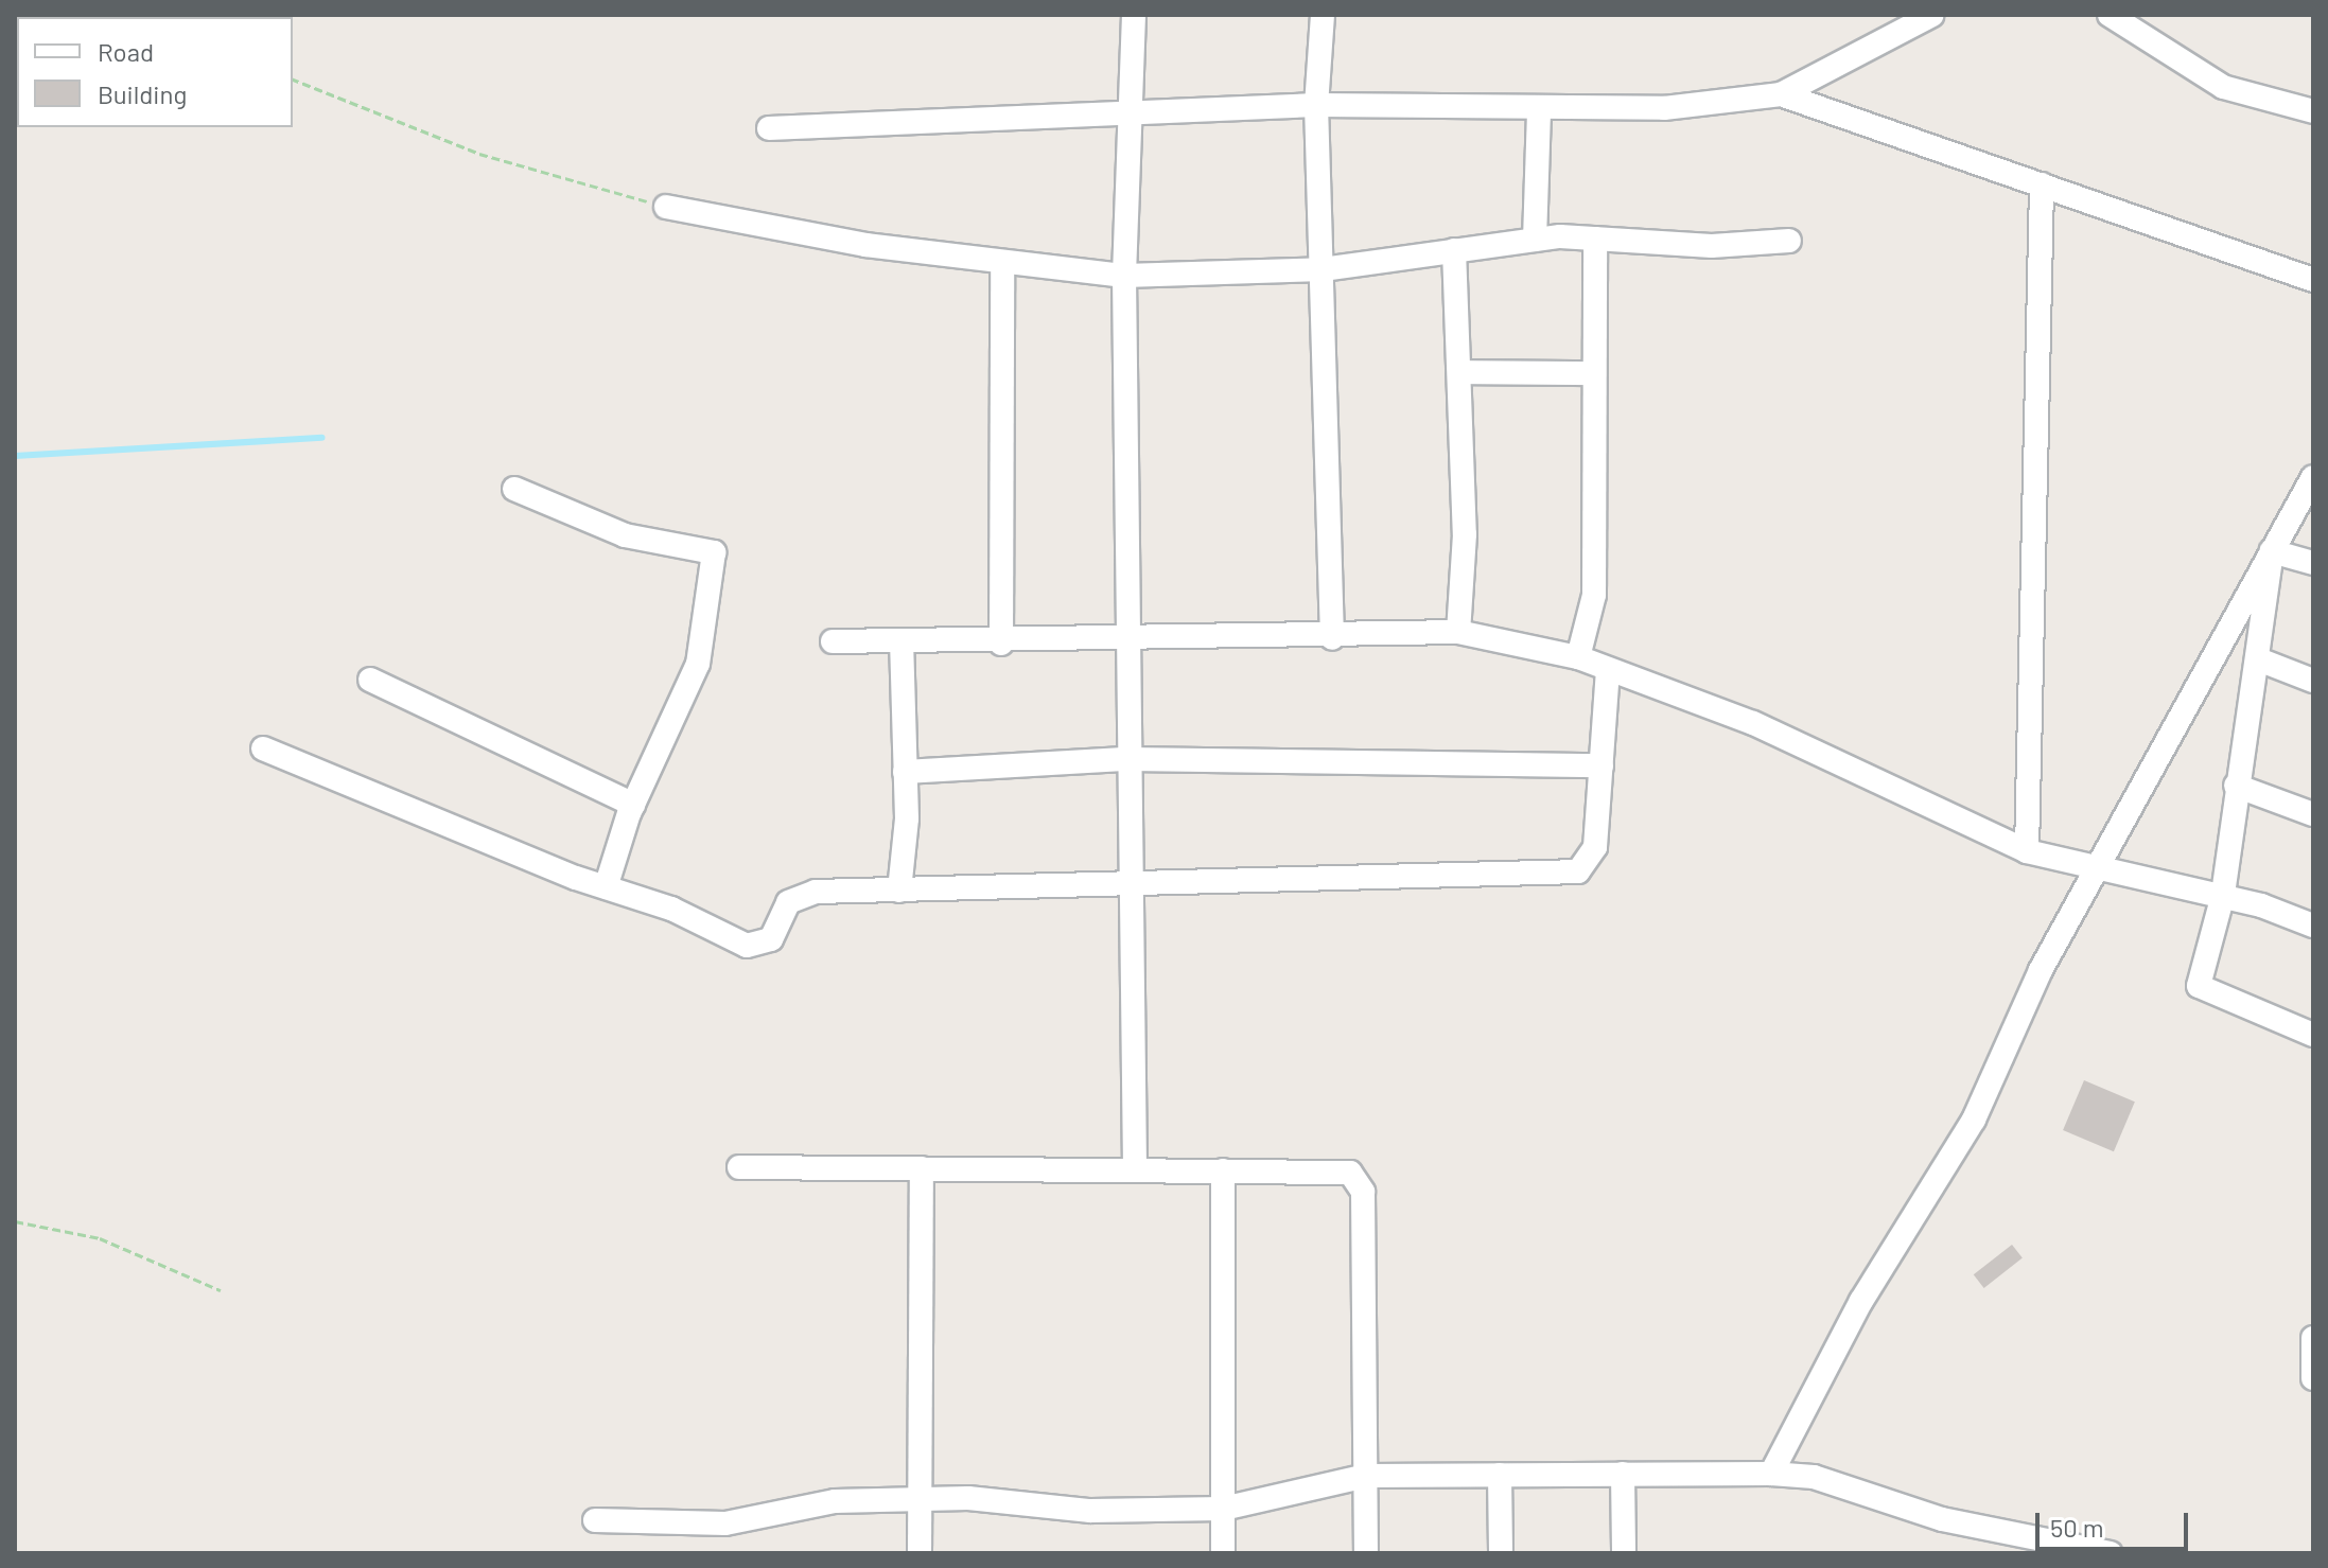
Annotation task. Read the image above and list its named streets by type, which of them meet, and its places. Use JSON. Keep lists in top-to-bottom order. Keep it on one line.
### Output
{"legend":["Road","Building"],"scale_bar":"50 m"}
